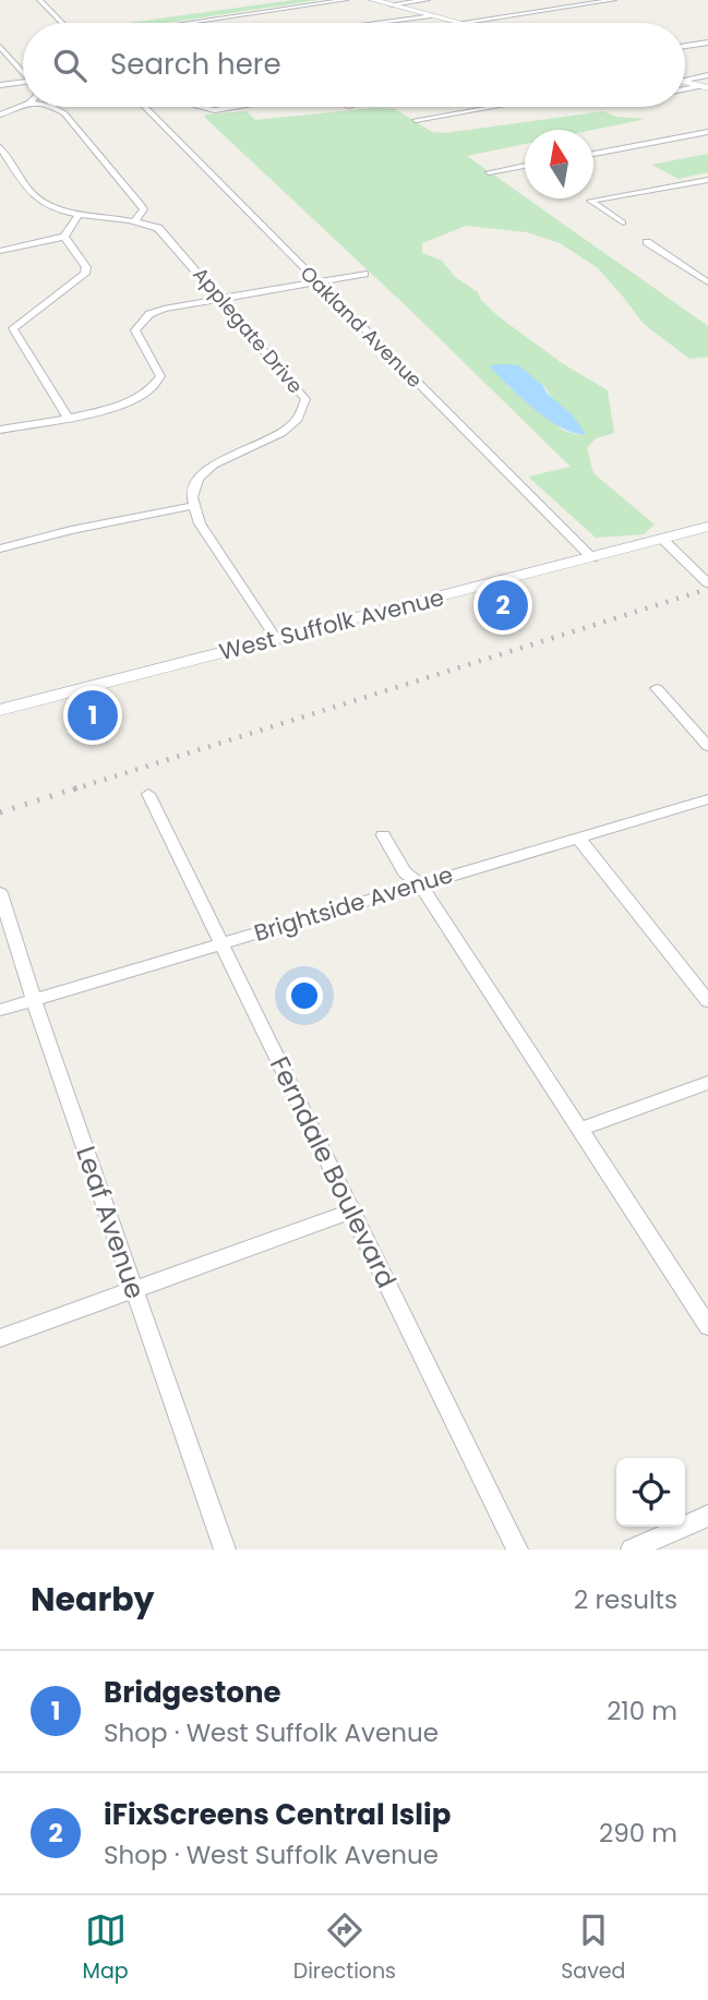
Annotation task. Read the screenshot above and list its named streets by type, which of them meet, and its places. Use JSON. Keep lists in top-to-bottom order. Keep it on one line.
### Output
{"streets":{"main road":["West Suffolk Avenue"],"street":["Oakland Avenue","Applegate Drive","Brightside Avenue","Ferndale Boulevard","Leaf Avenue"]},"crossings":[["Oakland Avenue","West Suffolk Avenue"],["Brightside Avenue","Ferndale Boulevard"],["Brightside Avenue","Leaf Avenue"]],"north":"top","page":{"search":"Search here","pins":["2","1"],"heading":["Nearby","2 results"],"list":[{"mark":"1","name":"Bridgestone","note":"Shop · West Suffolk Avenue","value":"210 m"},{"mark":"2","name":"iFixScreens Central Islip","note":"Shop · West Suffolk Avenue","value":"290 m"}],"nav":["Map","Directions","Saved"]}}
